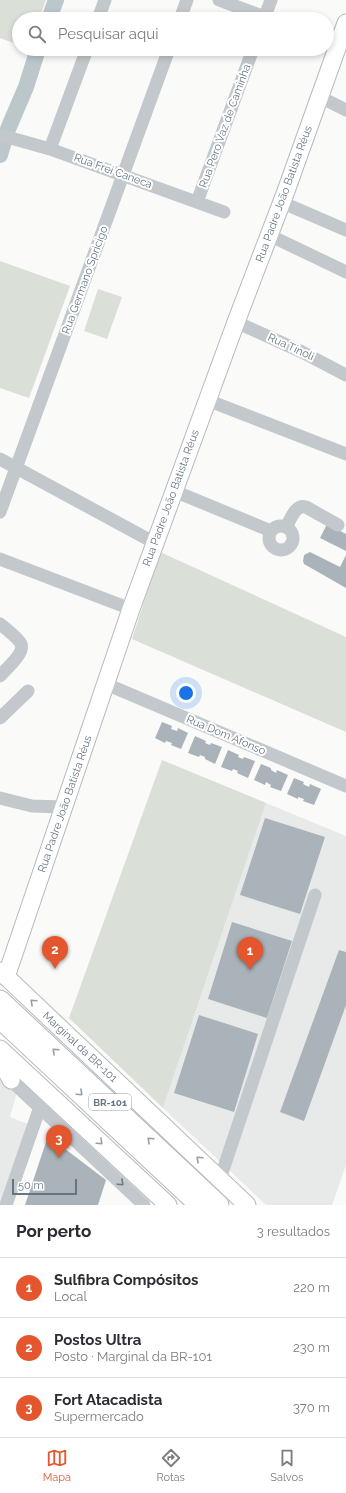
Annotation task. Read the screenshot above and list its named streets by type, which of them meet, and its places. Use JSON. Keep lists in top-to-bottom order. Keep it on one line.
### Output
{"streets":{"highway":["BR-101"],"main road":["Rua Padre João Batista Réus","Marginal da BR-101"],"street":["Rua Pero Vaz de Caminha","Rua Frei Caneca","Rua Germano Spricigo","Rua Tínoli","Rua Dom Afonso"]},"crossings":[["Rua Pero Vaz de Caminha","Rua Frei Caneca"],["Rua Frei Caneca","Rua Germano Spricigo"],["Rua Padre João Batista Réus","Rua Tínoli"],["Rua Padre João Batista Réus","Rua Dom Afonso"],["Rua Padre João Batista Réus","Marginal da BR-101"]],"scale_bar":"50 m","page":{"search":"Pesquisar aqui","pins":["2","1","3"],"scale":"50 m","heading":["Por perto","3 resultados"],"list":[{"mark":"1","name":"Sulfibra Compósitos","note":"Local","value":"220 m"},{"mark":"2","name":"Postos Ultra","note":"Posto · Marginal da BR-101","value":"230 m"},{"mark":"3","name":"Fort Atacadista","note":"Supermercado","value":"370 m"}],"nav":["Mapa","Rotas","Salvos"]}}
